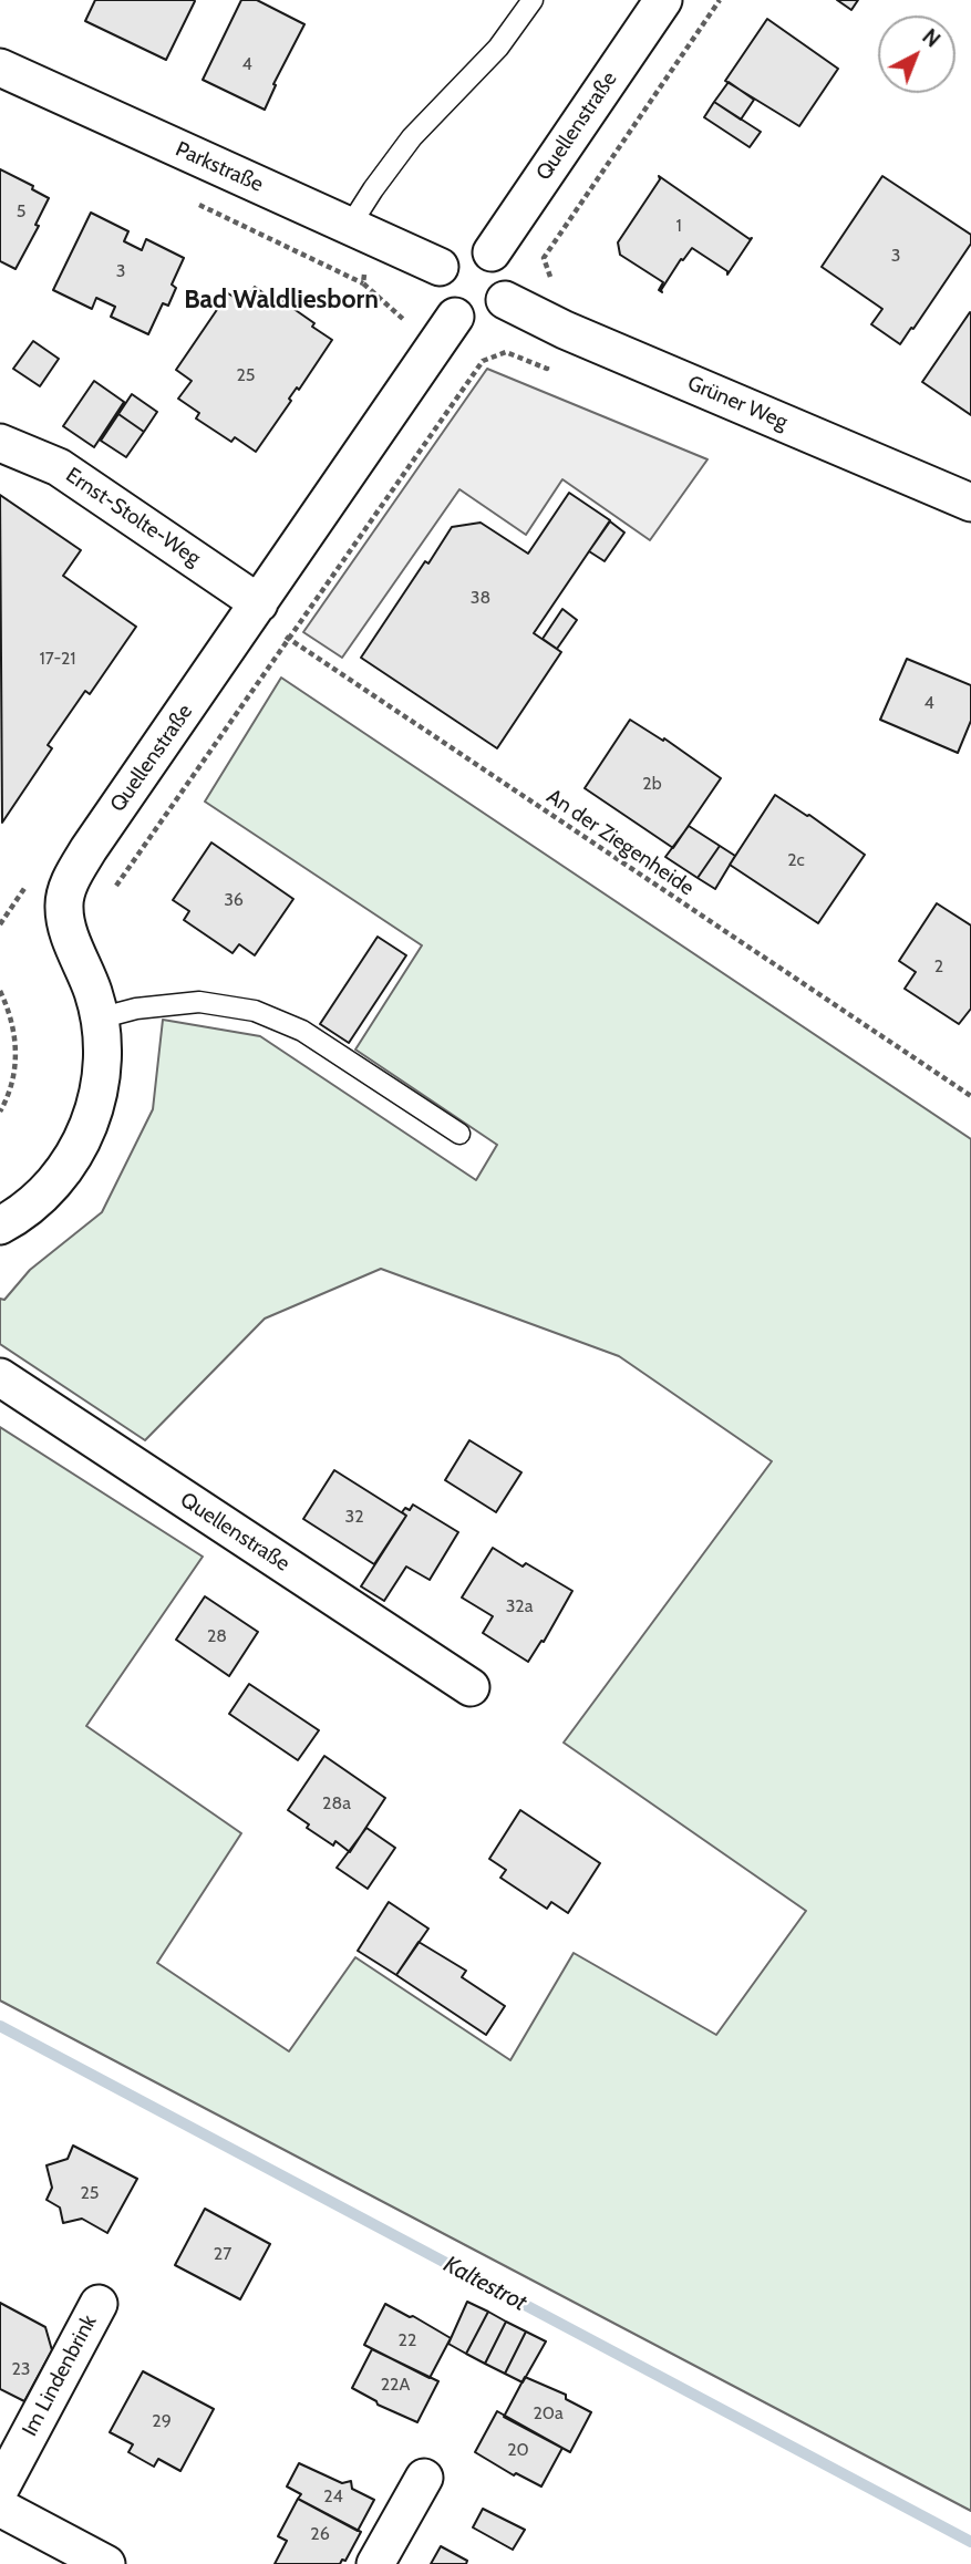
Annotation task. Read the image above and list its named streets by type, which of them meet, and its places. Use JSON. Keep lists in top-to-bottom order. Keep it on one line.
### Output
{"streets":{"street":["Quellenstraße","Parkstraße","Grüner Weg","Ernst-Stolte-Weg","Im Lindenbrink"],"path":["An der Ziegenheide"]},"crossings":[["Quellenstraße","Parkstraße"],["Quellenstraße","Grüner Weg"],["Quellenstraße","Ernst-Stolte-Weg"],["Quellenstraße","An der Ziegenheide"],["Parkstraße","Grüner Weg"],["Ernst-Stolte-Weg","An der Ziegenheide"]],"districts":["Bad Waldliesborn"],"water":["Kaltestrot"],"house_numbers":["4","5","1","3","3","25","38","17-21","4","2b","2c","36","2","32","32a","28","28a","25","27","22","23","22A","20a","29","20","24","26"],"north":"top right"}
